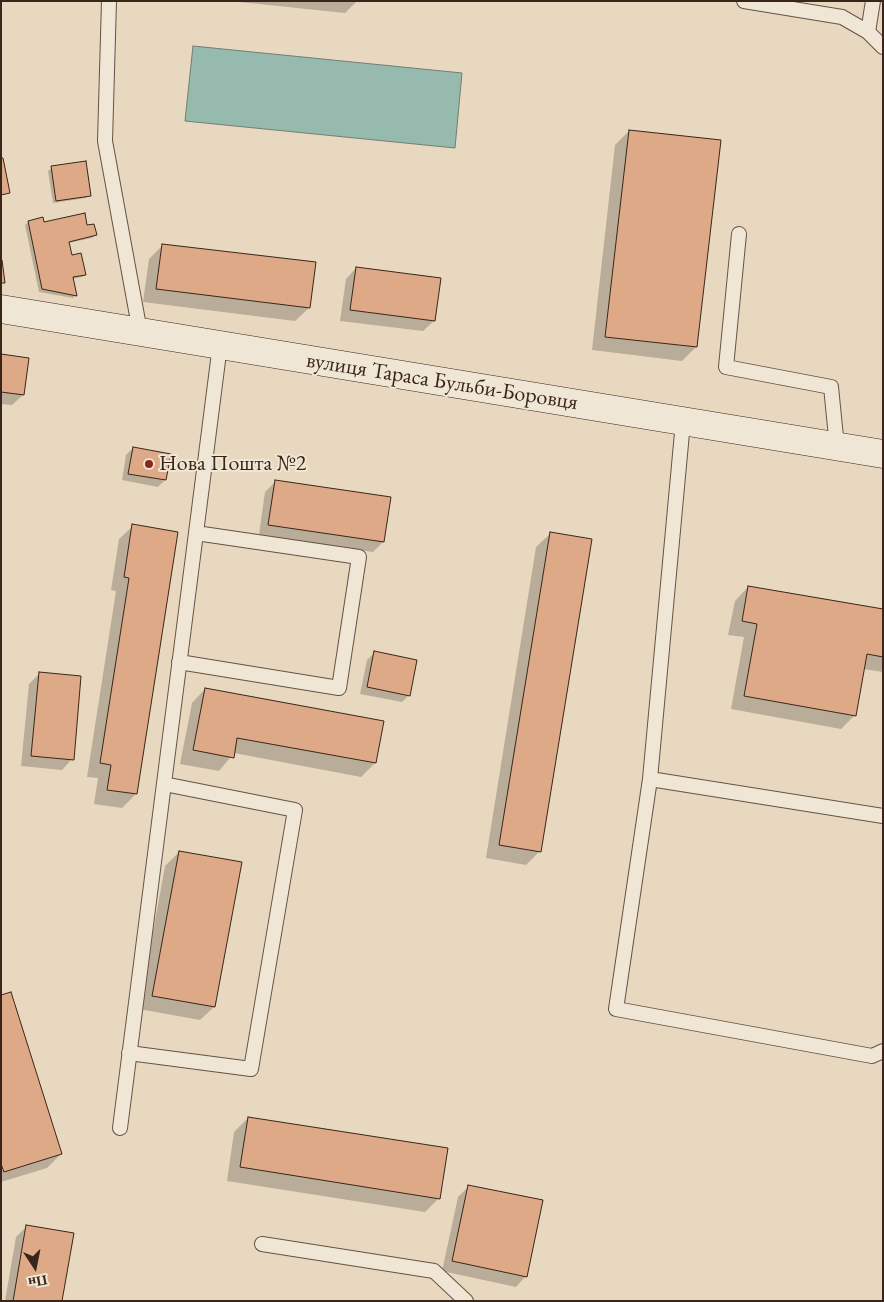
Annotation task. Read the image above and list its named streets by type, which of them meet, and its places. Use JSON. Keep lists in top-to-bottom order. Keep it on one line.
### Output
{"streets":{"street":["вулиця Тараса Бульби-Боровця"]},"places":["Нова Пошта №2"],"north":"bottom"}
